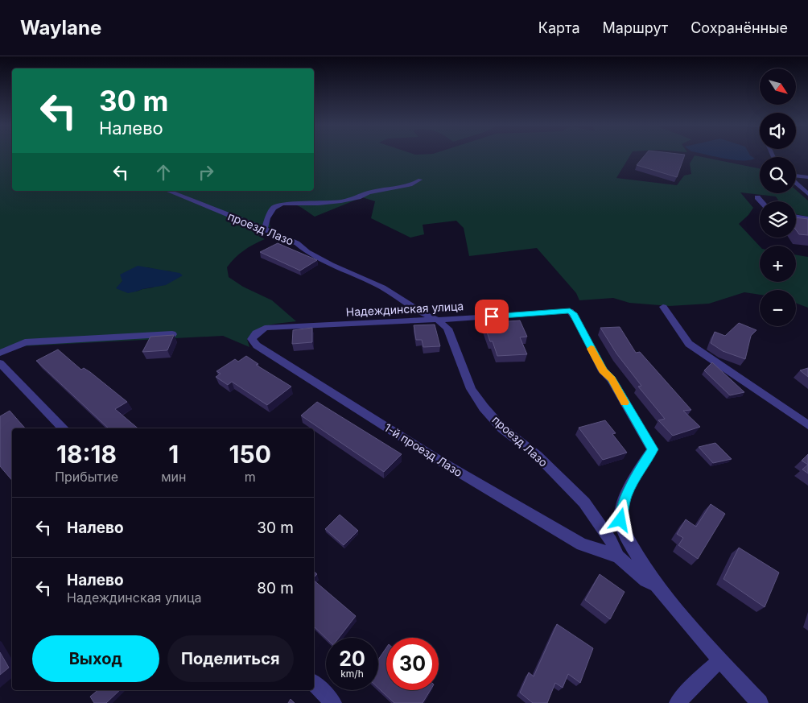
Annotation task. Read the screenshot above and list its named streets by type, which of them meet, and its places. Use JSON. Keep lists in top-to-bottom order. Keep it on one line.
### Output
{"streets":{"street":["проезд Лазо","Надеждинская улица","1-й проезд Лазо"]},"crossings":[["проезд Лазо","Надеждинская улица"],["проезд Лазо","1-й проезд Лазо"],["Надеждинская улица","1-й проезд Лазо"]],"north":"bottom right","page":{"header":"Waylane","nav":["Карта","Маршрут","Сохранённые"],"map_buttons":["+","−"],"turn":["30 m","Налево"],"eta":["18:18","Прибытие","1","мин","150","m"],"list":[{"name":"Налево","value":"30 m"},{"name":"Налево","note":"Надеждинская улица","value":"80 m"}],"buttons":["Выход","Поделиться"],"speed":"20 km/h","limit":"30"}}
